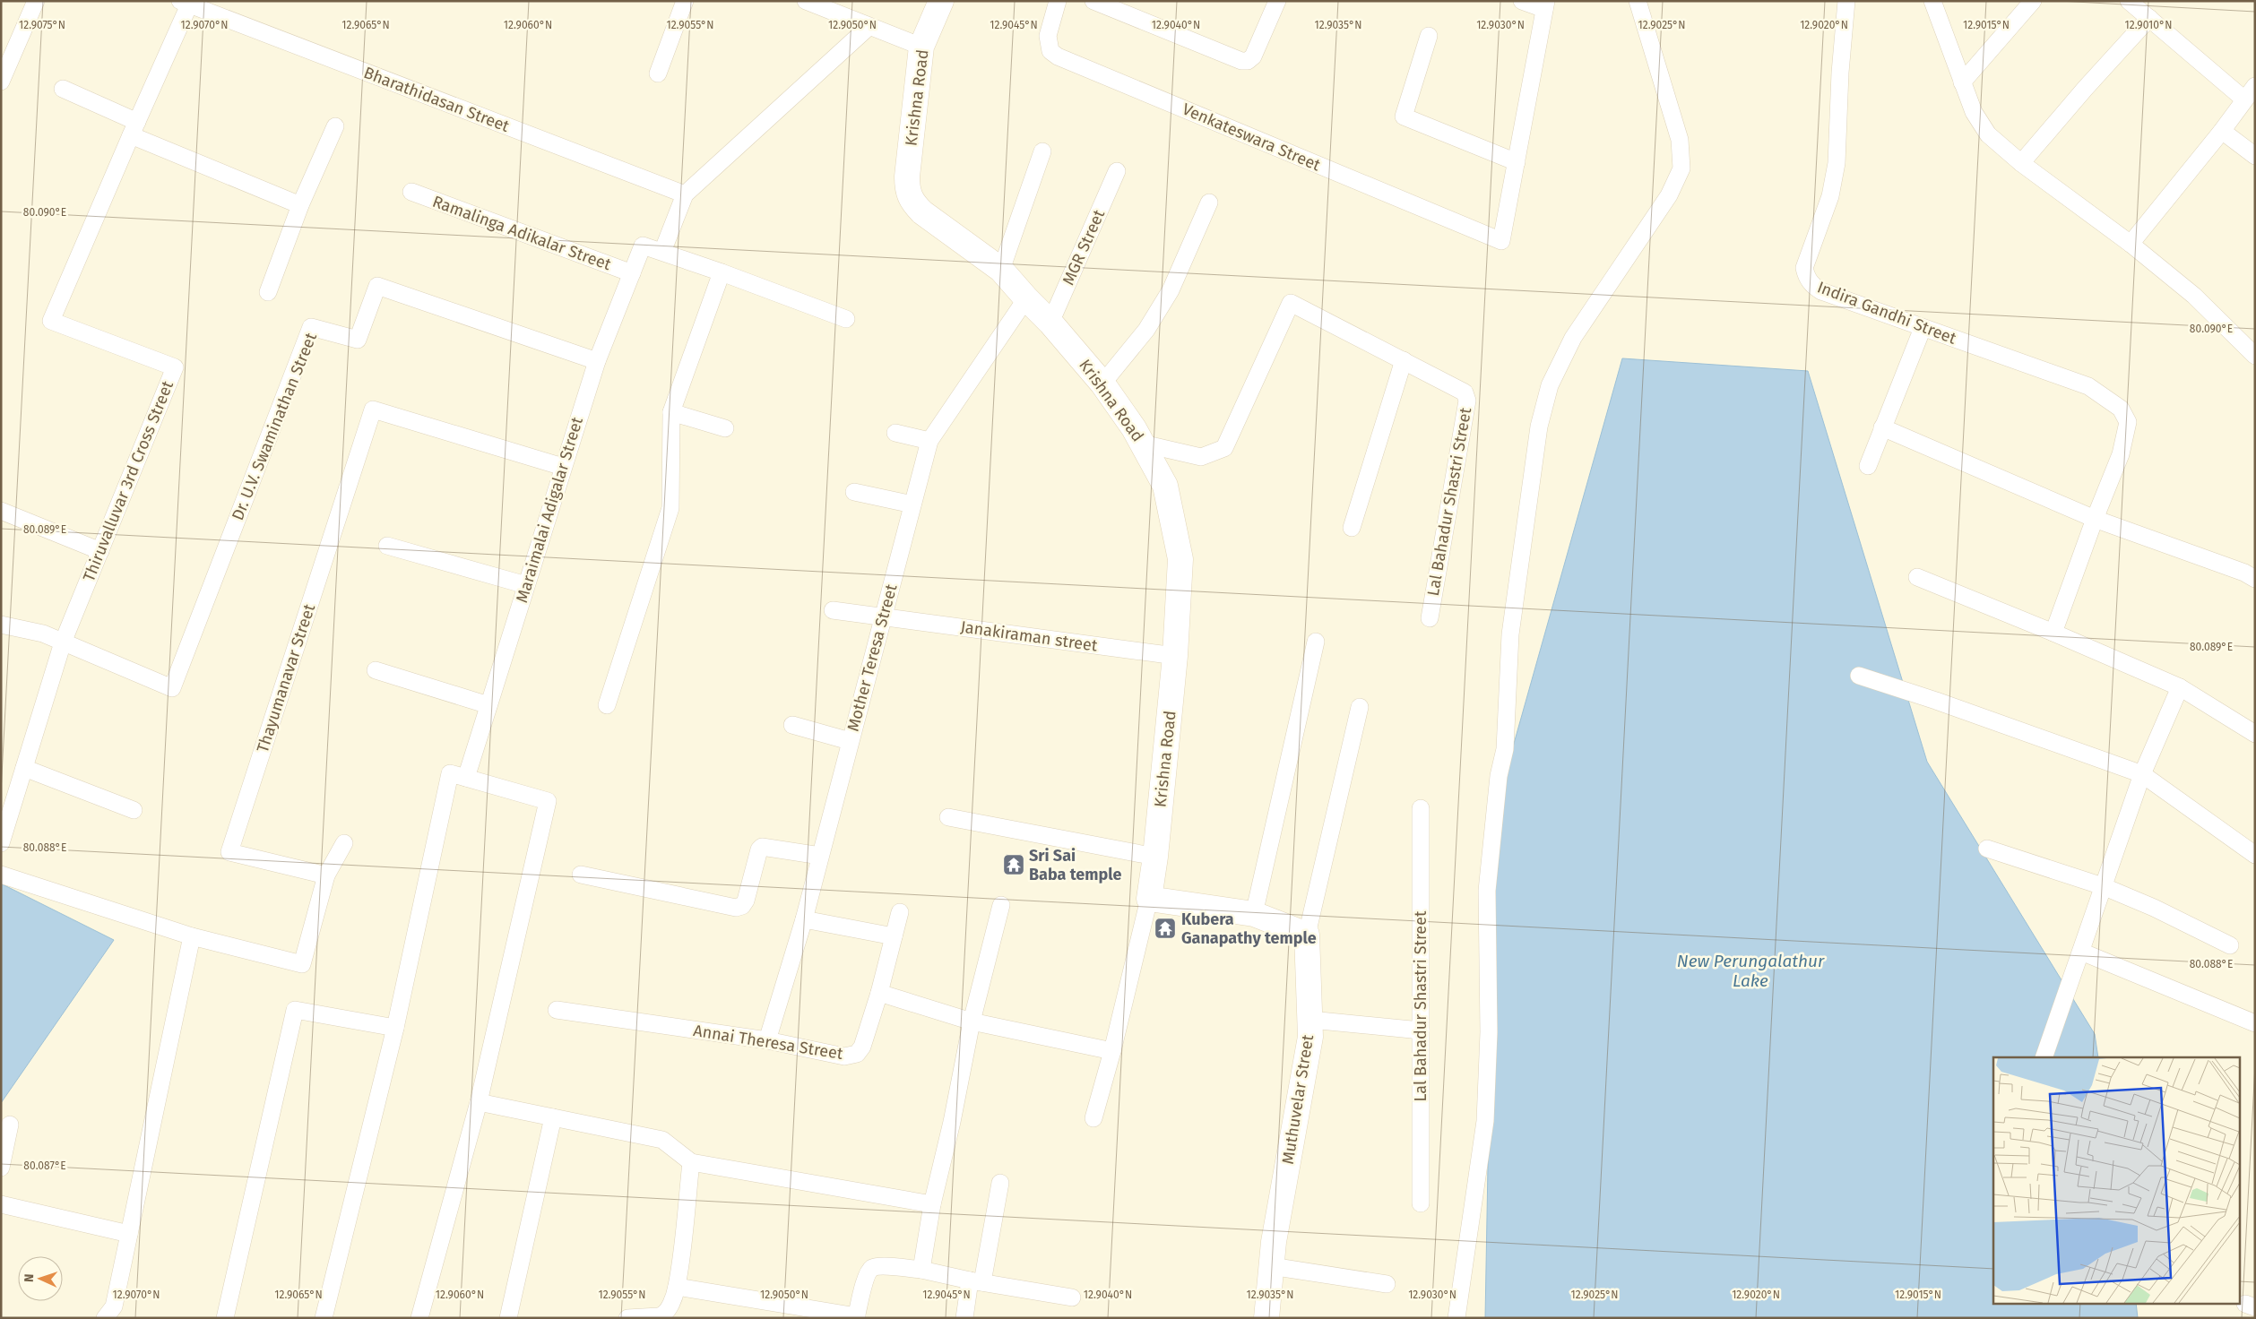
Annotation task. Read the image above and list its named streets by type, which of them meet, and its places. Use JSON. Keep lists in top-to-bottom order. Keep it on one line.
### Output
{"streets":{"street":["Krishna Road","Bharathidasan Street","Venkateswara Street","Ramalinga Adikalar Street","MGR Street","Indira Gandhi Street","Dr. U.V. Swaminathan Street","Thiruvalluvar 3rd Cross Street","Lal Bahadur Shastri Street","Maraimalai Adigalar Street","Janakiraman street","Mother Teresa Street","Thayumanavar Street","Annai Theresa Street","Muthuvelar Street"]},"crossings":[["Krishna Road","MGR Street"],["Krishna Road","Janakiraman street"],["Krishna Road","Mother Teresa Street"],["Ramalinga Adikalar Street","Maraimalai Adigalar Street"],["Dr. U.V. Swaminathan Street","Thiruvalluvar 3rd Cross Street"],["Dr. U.V. Swaminathan Street","Maraimalai Adigalar Street"],["Maraimalai Adigalar Street","Thayumanavar Street"],["Janakiraman street","Mother Teresa Street"],["Mother Teresa Street","Annai Theresa Street"]],"water":["New Perungalathur Lake"],"places":{"temple":["Sri Sai Baba temple","Kubera Ganapathy temple"]},"north":"left","coordinates":["12.9075°N","12.9070°N","12.9065°N","12.9060°N","12.9055°N","12.9050°N","12.9045°N","12.9040°N","12.9035°N","12.9030°N","12.9025°N","12.9020°N","12.9015°N","12.9010°N","80.090°E","80.089°E","80.088°E","80.087°E"]}
